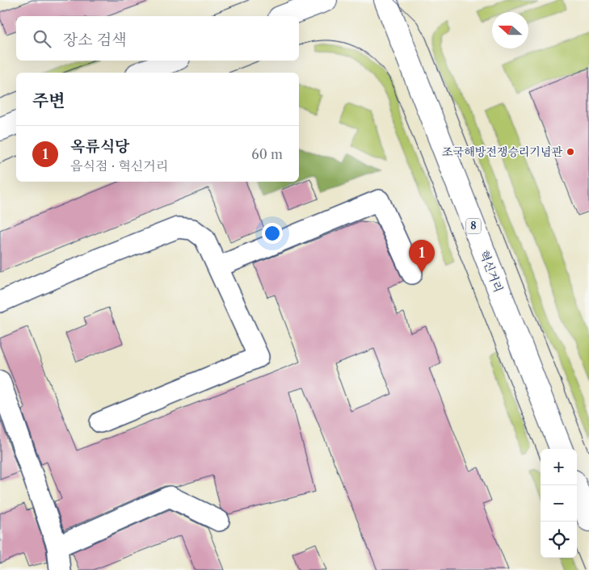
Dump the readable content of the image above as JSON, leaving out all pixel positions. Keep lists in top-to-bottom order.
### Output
{
  "streets": {
    "main road": ["8", "혁신거리"]
  },
  "places": ["조국해방전쟁승리기념관"],
  "north": "left",
  "page": {
    "search": "장소 검색",
    "heading": "주변",
    "list": [
      {
        "mark": "1",
        "name": "옥류식당",
        "note": "음식점 · 혁신거리",
        "value": "60 m"
      }
    ],
    "pins": "1",
    "map_buttons": ["+", "−"]
  }
}
